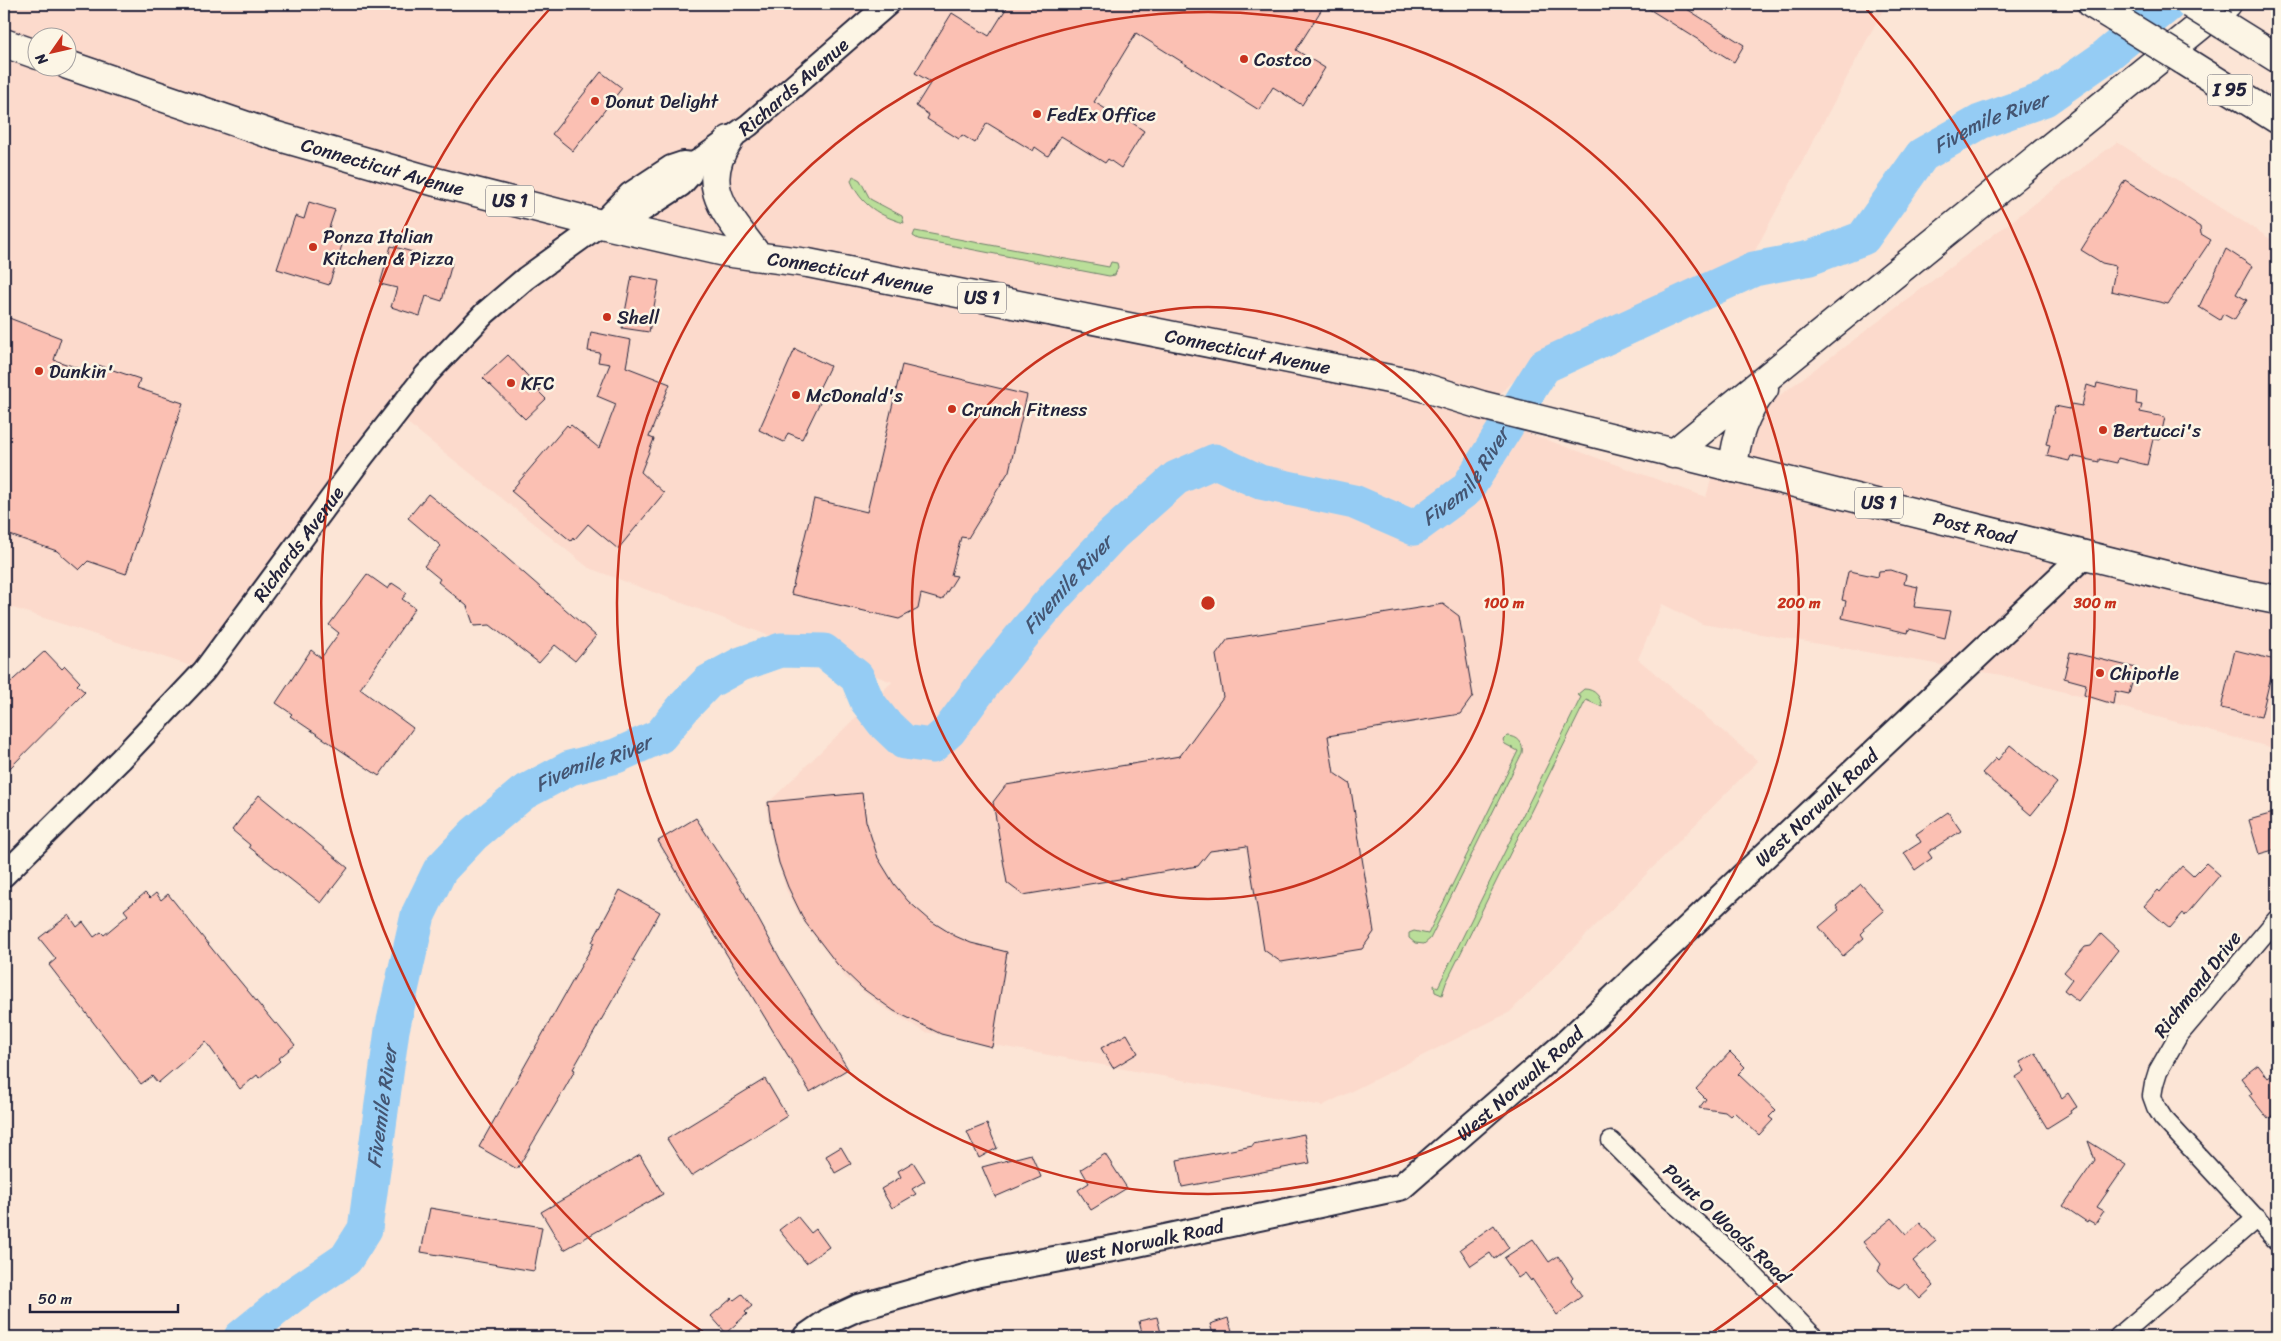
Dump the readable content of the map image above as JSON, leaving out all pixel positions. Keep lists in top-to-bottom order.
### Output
{
  "streets": {
    "main road": [
      "I 95",
      "Connecticut Avenue",
      "US 1",
      "Post Road",
      "West Norwalk Road"
    ],
    "street": ["Richards Avenue", "Richmond Drive", "Point O Woods Road"]
  },
  "crossings": [
    ["Richards Avenue", "Connecticut Avenue"],
    ["Connecticut Avenue", "Post Road"],
    ["Post Road", "West Norwalk Road"]
  ],
  "water": ["Fivemile River"],
  "places": [
    "Costco",
    "Donut Delight",
    "FedEx Office",
    "Ponza Italian Kitchen & Pizza",
    "Shell",
    "Dunkin'",
    "KFC",
    "McDonald's",
    "Crunch Fitness",
    "Bertucci's",
    "Chipotle"
  ],
  "scale_bar": "50 m",
  "north": "bottom left",
  "rings": ["100 m", "200 m", "300 m"]
}
